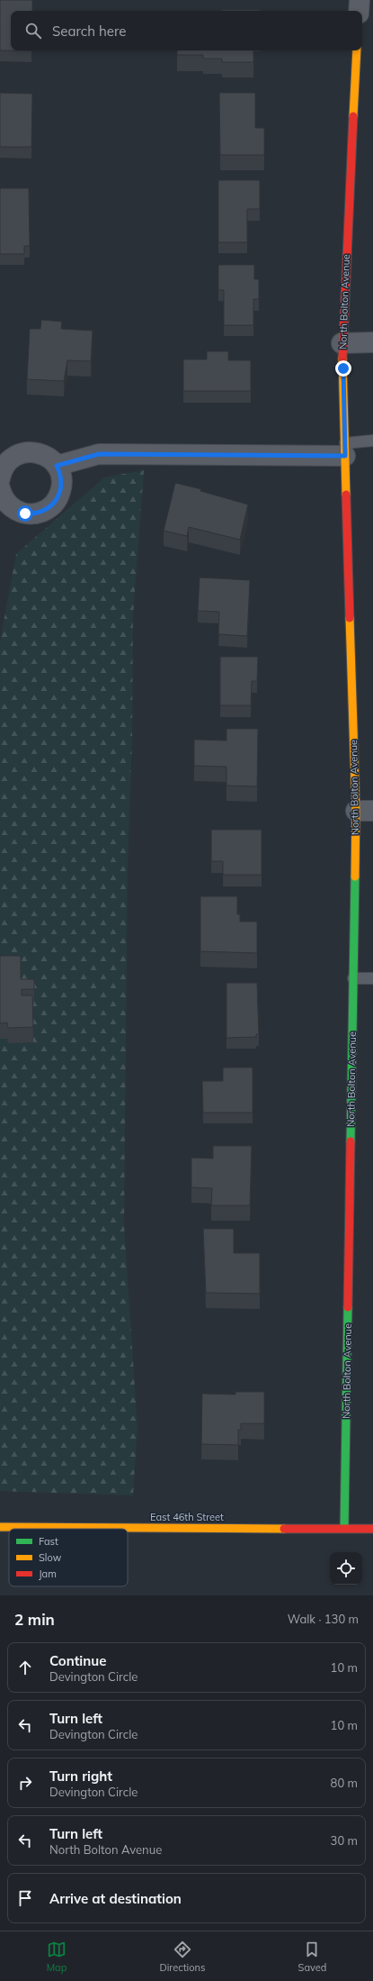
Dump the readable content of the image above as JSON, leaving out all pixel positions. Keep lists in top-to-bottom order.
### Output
{
  "streets": {
    "street": ["North Bolton Avenue", "East 46th Street"]
  },
  "crossings": [
    ["North Bolton Avenue", "East 46th Street"]
  ],
  "legend": ["Fast", "Slow", "Jam"],
  "page": {
    "search": "Search here",
    "heading": ["2 min", "Walk · 130 m"],
    "list": [
      ["Continue", "Devington Circle", "10 m"],
      ["Turn left", "Devington Circle", "10 m"],
      ["Turn right", "Devington Circle", "80 m"],
      ["Turn left", "North Bolton Avenue", "30 m"],
      "Arrive at destination"
    ],
    "nav": ["Map", "Directions", "Saved"]
  }
}
